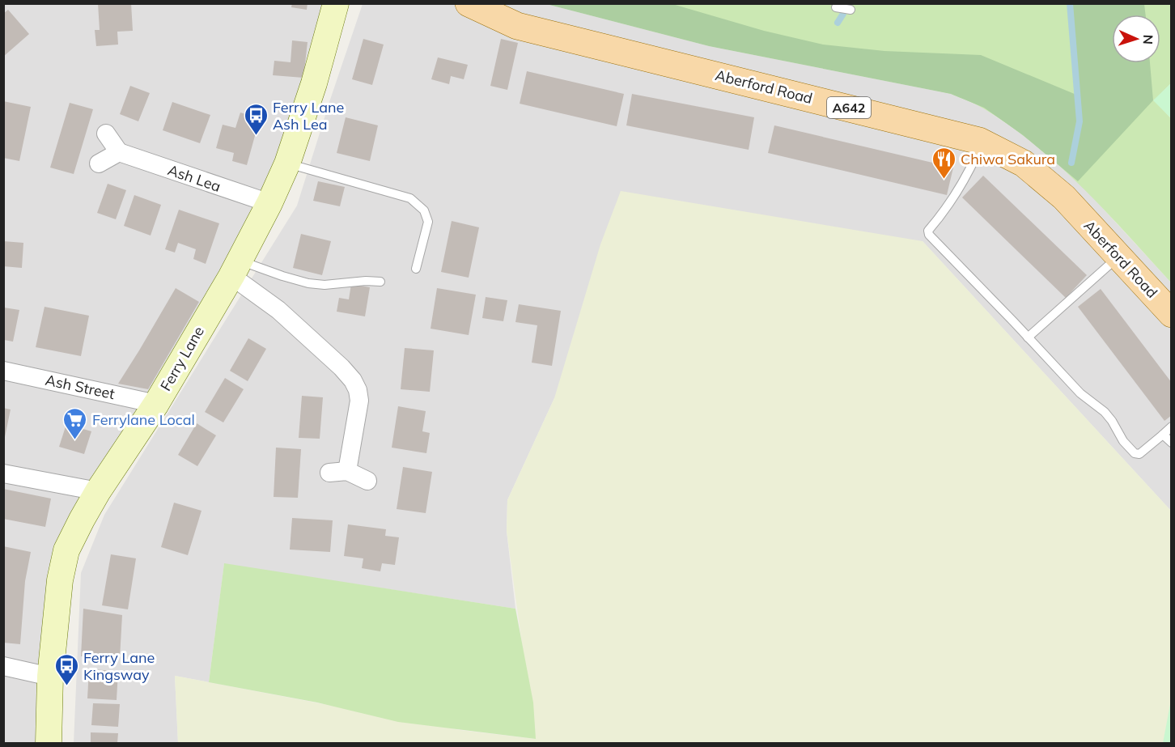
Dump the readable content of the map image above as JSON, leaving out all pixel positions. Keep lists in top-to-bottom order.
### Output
{
  "streets": {
    "main road": ["Aberford Road", "A642"],
    "street": ["Ash Lea", "Ferry Lane", "Ash Street"]
  },
  "crossings": [
    ["Ash Lea", "Ferry Lane"],
    ["Ferry Lane", "Ash Street"]
  ],
  "places": {
    "bus stop": ["Ferry Lane Ash Lea", "Ferry Lane Kingsway"],
    "restaurant": ["Chiwa Sakura"],
    "supermarket": ["Ferrylane Local"]
  },
  "north": "right"
}
